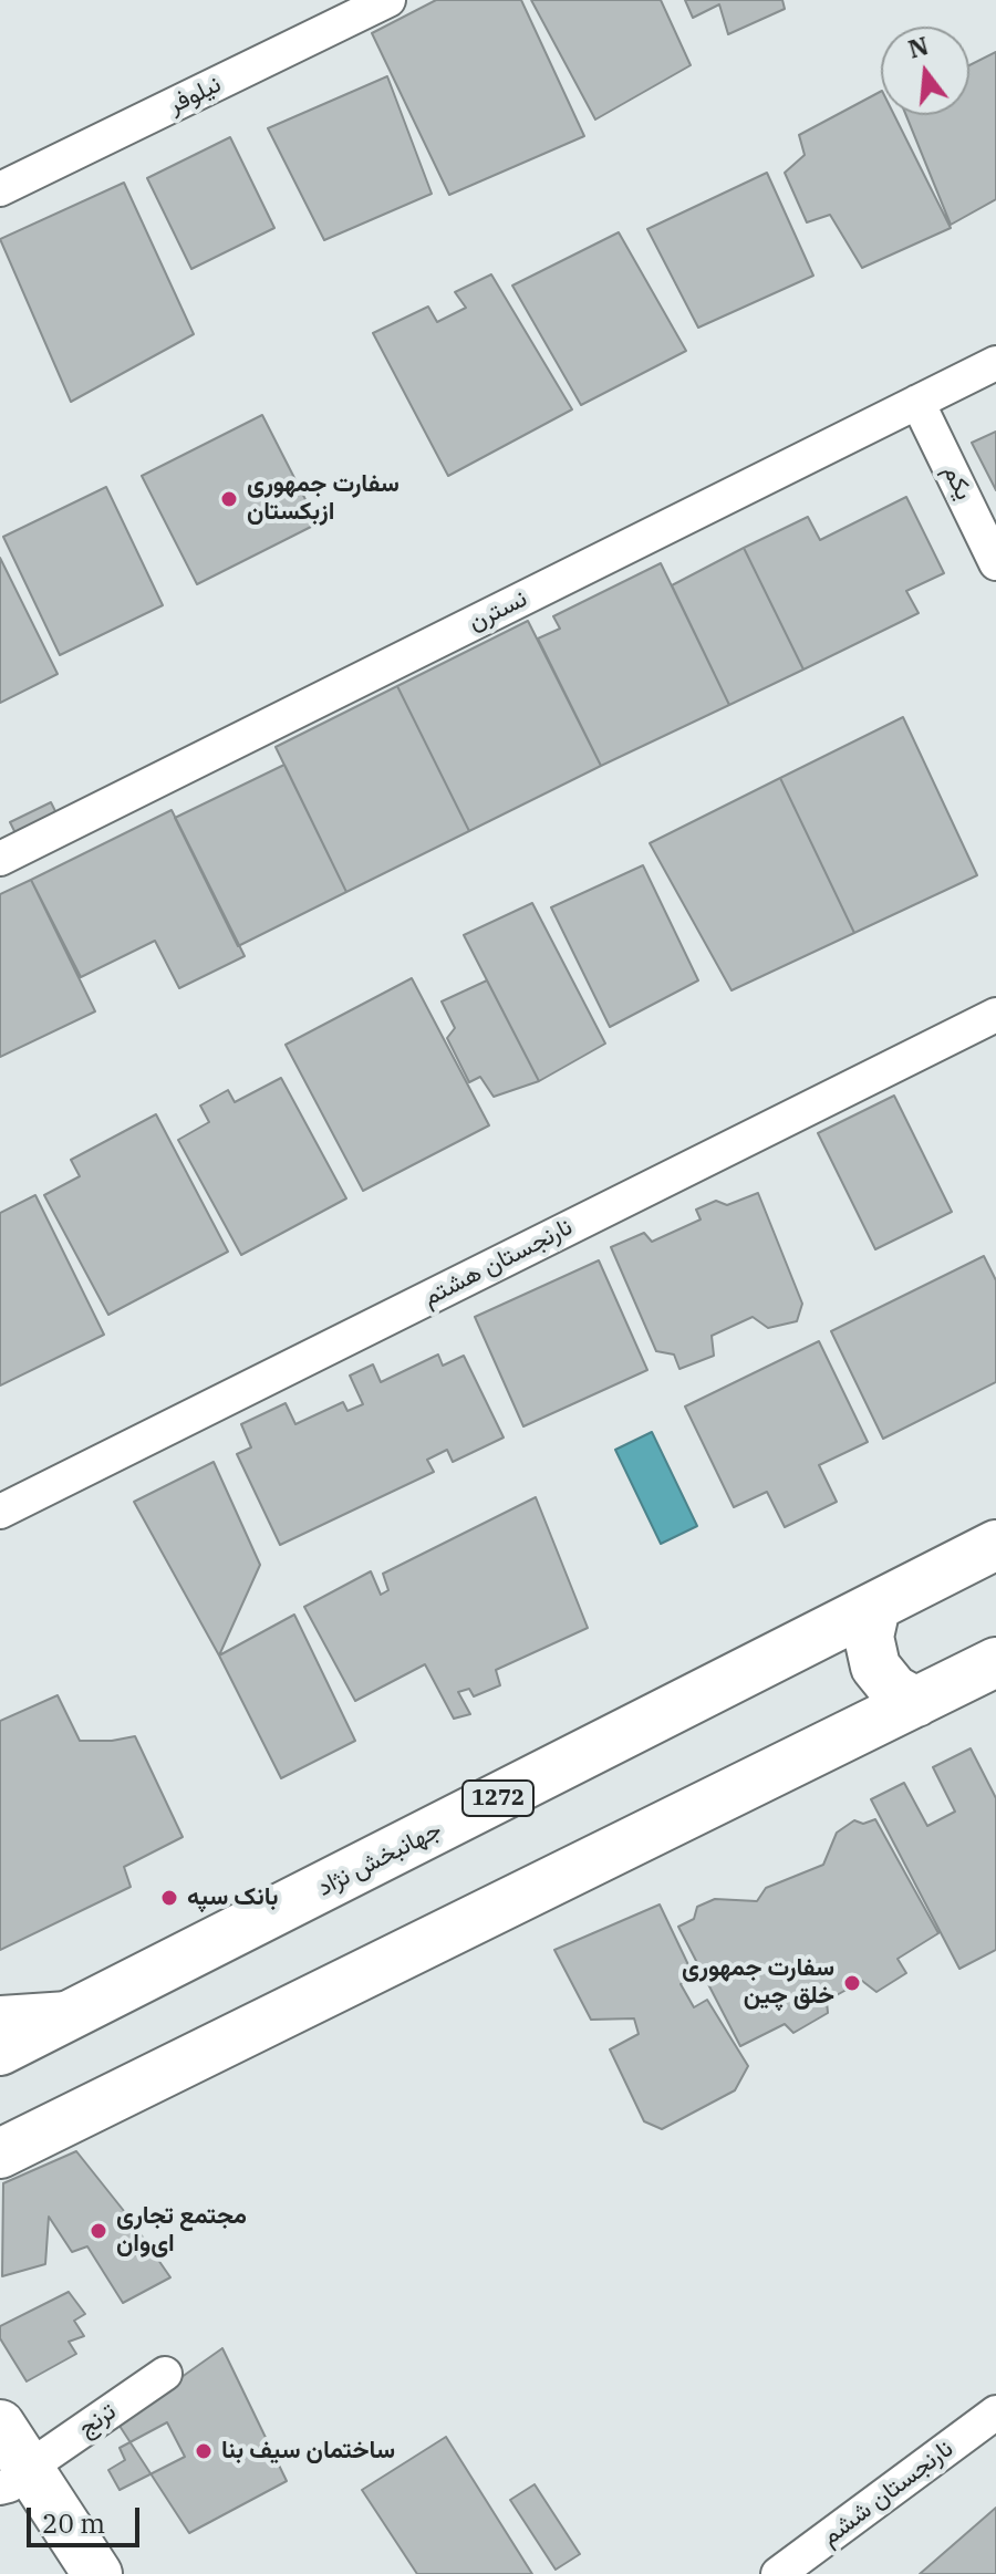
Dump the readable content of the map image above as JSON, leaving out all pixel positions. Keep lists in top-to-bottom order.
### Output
{
  "streets": {
    "main road": ["1272", "جهانبخش نژاد"],
    "street": [
      "نیلوفر",
      "یکم",
      "نسترن",
      "نارنجستان هشتم",
      "ترنج",
      "نارنجستان ششم"
    ]
  },
  "crossings": [
    ["یکم", "نسترن"]
  ],
  "places": [
    "سفارت جمهوری ازبکستان",
    "بانک سپه",
    "سفارت جمهوری خلق چین",
    "مجتمع تجاری ای‌وان",
    "ساختمان سیف بنا"
  ],
  "scale_bar": "20 m",
  "north": "top"
}
